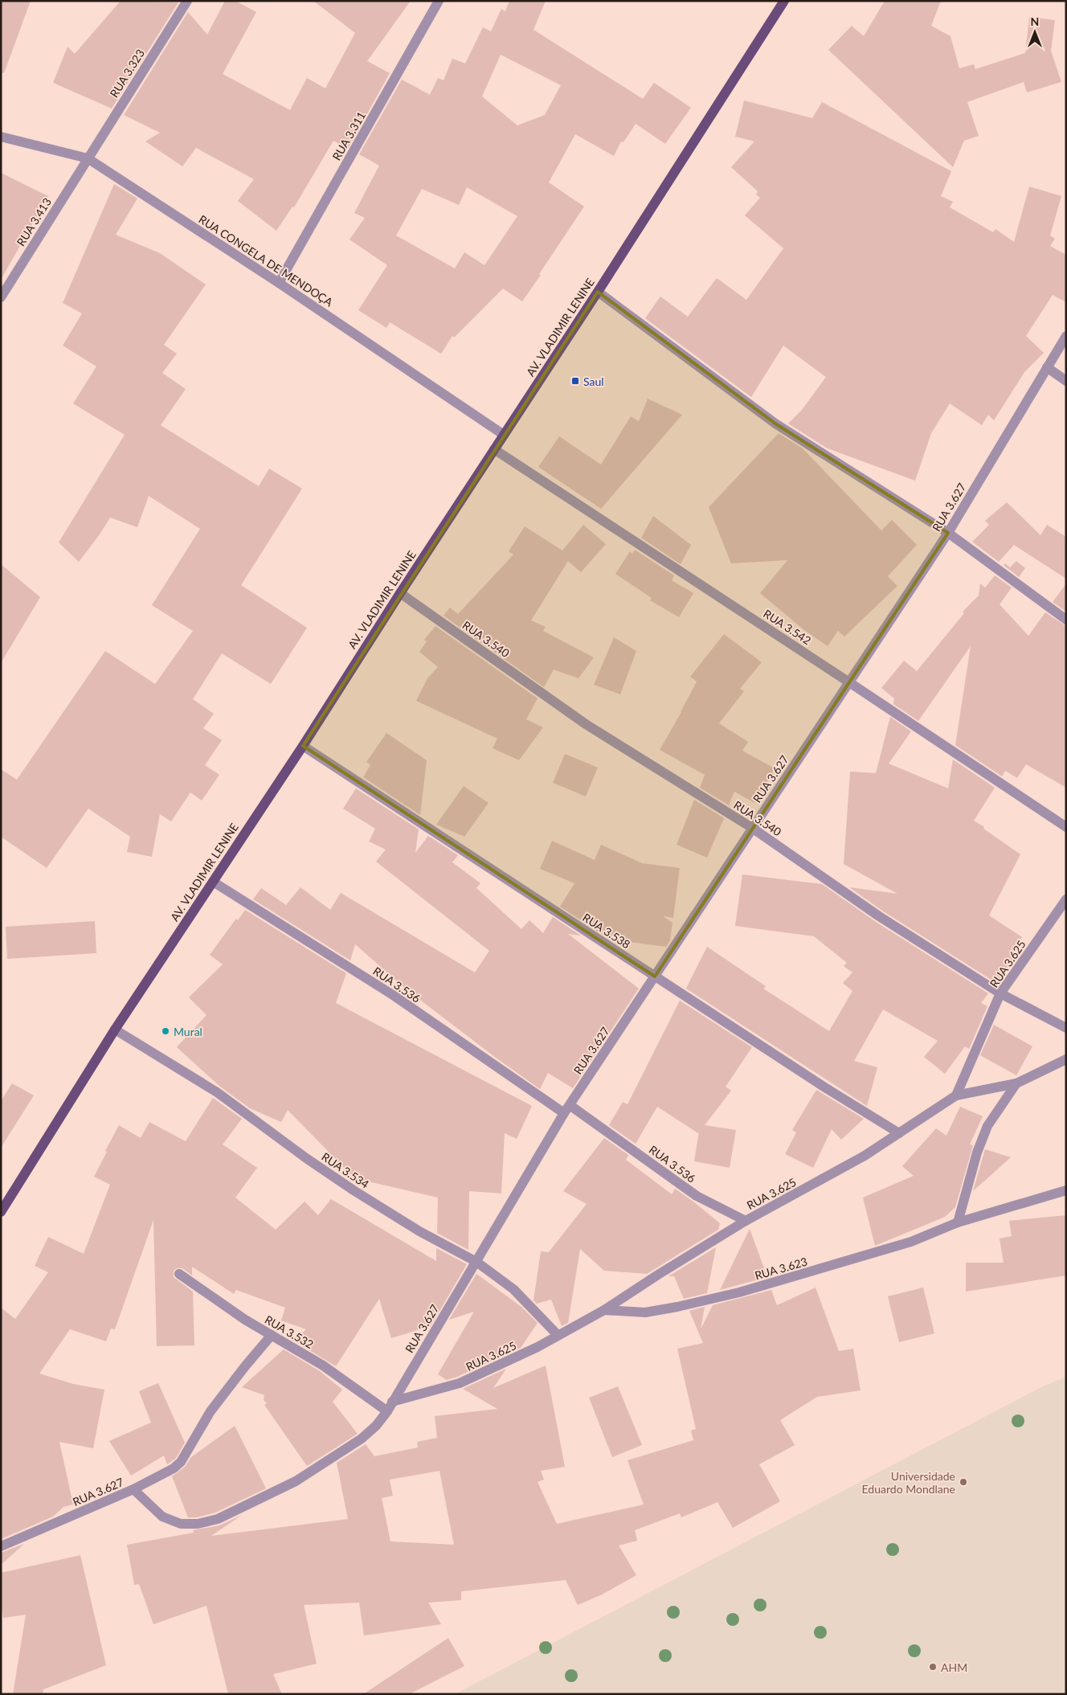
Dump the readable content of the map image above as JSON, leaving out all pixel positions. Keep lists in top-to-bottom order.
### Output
{
  "streets": {
    "main road": ["AV. VLADIMIR LENINE"],
    "street": [
      "RUA 3.323",
      "RUA 3.311",
      "RUA 3.413",
      "RUA CONGELA DE MENDOÇA",
      "RUA 3.627",
      "RUA 3.542",
      "RUA 3.540",
      "RUA 3.538",
      "RUA 3.625",
      "RUA 3.536",
      "RUA 3.534",
      "RUA 3.623",
      "RUA 3.532"
    ]
  },
  "crossings": [
    ["RUA 3.323", "RUA 3.413"],
    ["RUA 3.323", "RUA CONGELA DE MENDOÇA"],
    ["RUA 3.311", "RUA CONGELA DE MENDOÇA"],
    ["RUA 3.413", "RUA CONGELA DE MENDOÇA"],
    ["RUA CONGELA DE MENDOÇA", "AV. VLADIMIR LENINE"],
    ["AV. VLADIMIR LENINE", "RUA 3.542"],
    ["AV. VLADIMIR LENINE", "RUA 3.540"],
    ["AV. VLADIMIR LENINE", "RUA 3.538"],
    ["AV. VLADIMIR LENINE", "RUA 3.536"],
    ["AV. VLADIMIR LENINE", "RUA 3.534"],
    ["RUA 3.627", "RUA 3.542"],
    ["RUA 3.627", "RUA 3.540"],
    ["RUA 3.627", "RUA 3.538"],
    ["RUA 3.627", "RUA 3.625"],
    ["RUA 3.627", "RUA 3.536"],
    ["RUA 3.627", "RUA 3.534"],
    ["RUA 3.627", "RUA 3.532"],
    ["RUA 3.540", "RUA 3.625"],
    ["RUA 3.538", "RUA 3.625"],
    ["RUA 3.625", "RUA 3.536"],
    ["RUA 3.625", "RUA 3.534"],
    ["RUA 3.625", "RUA 3.623"]
  ],
  "places": {
    "transit": ["Saul"],
    "other": ["Mural", "Universidade Eduardo Mondlane", "AHM"]
  },
  "north": "top"
}
